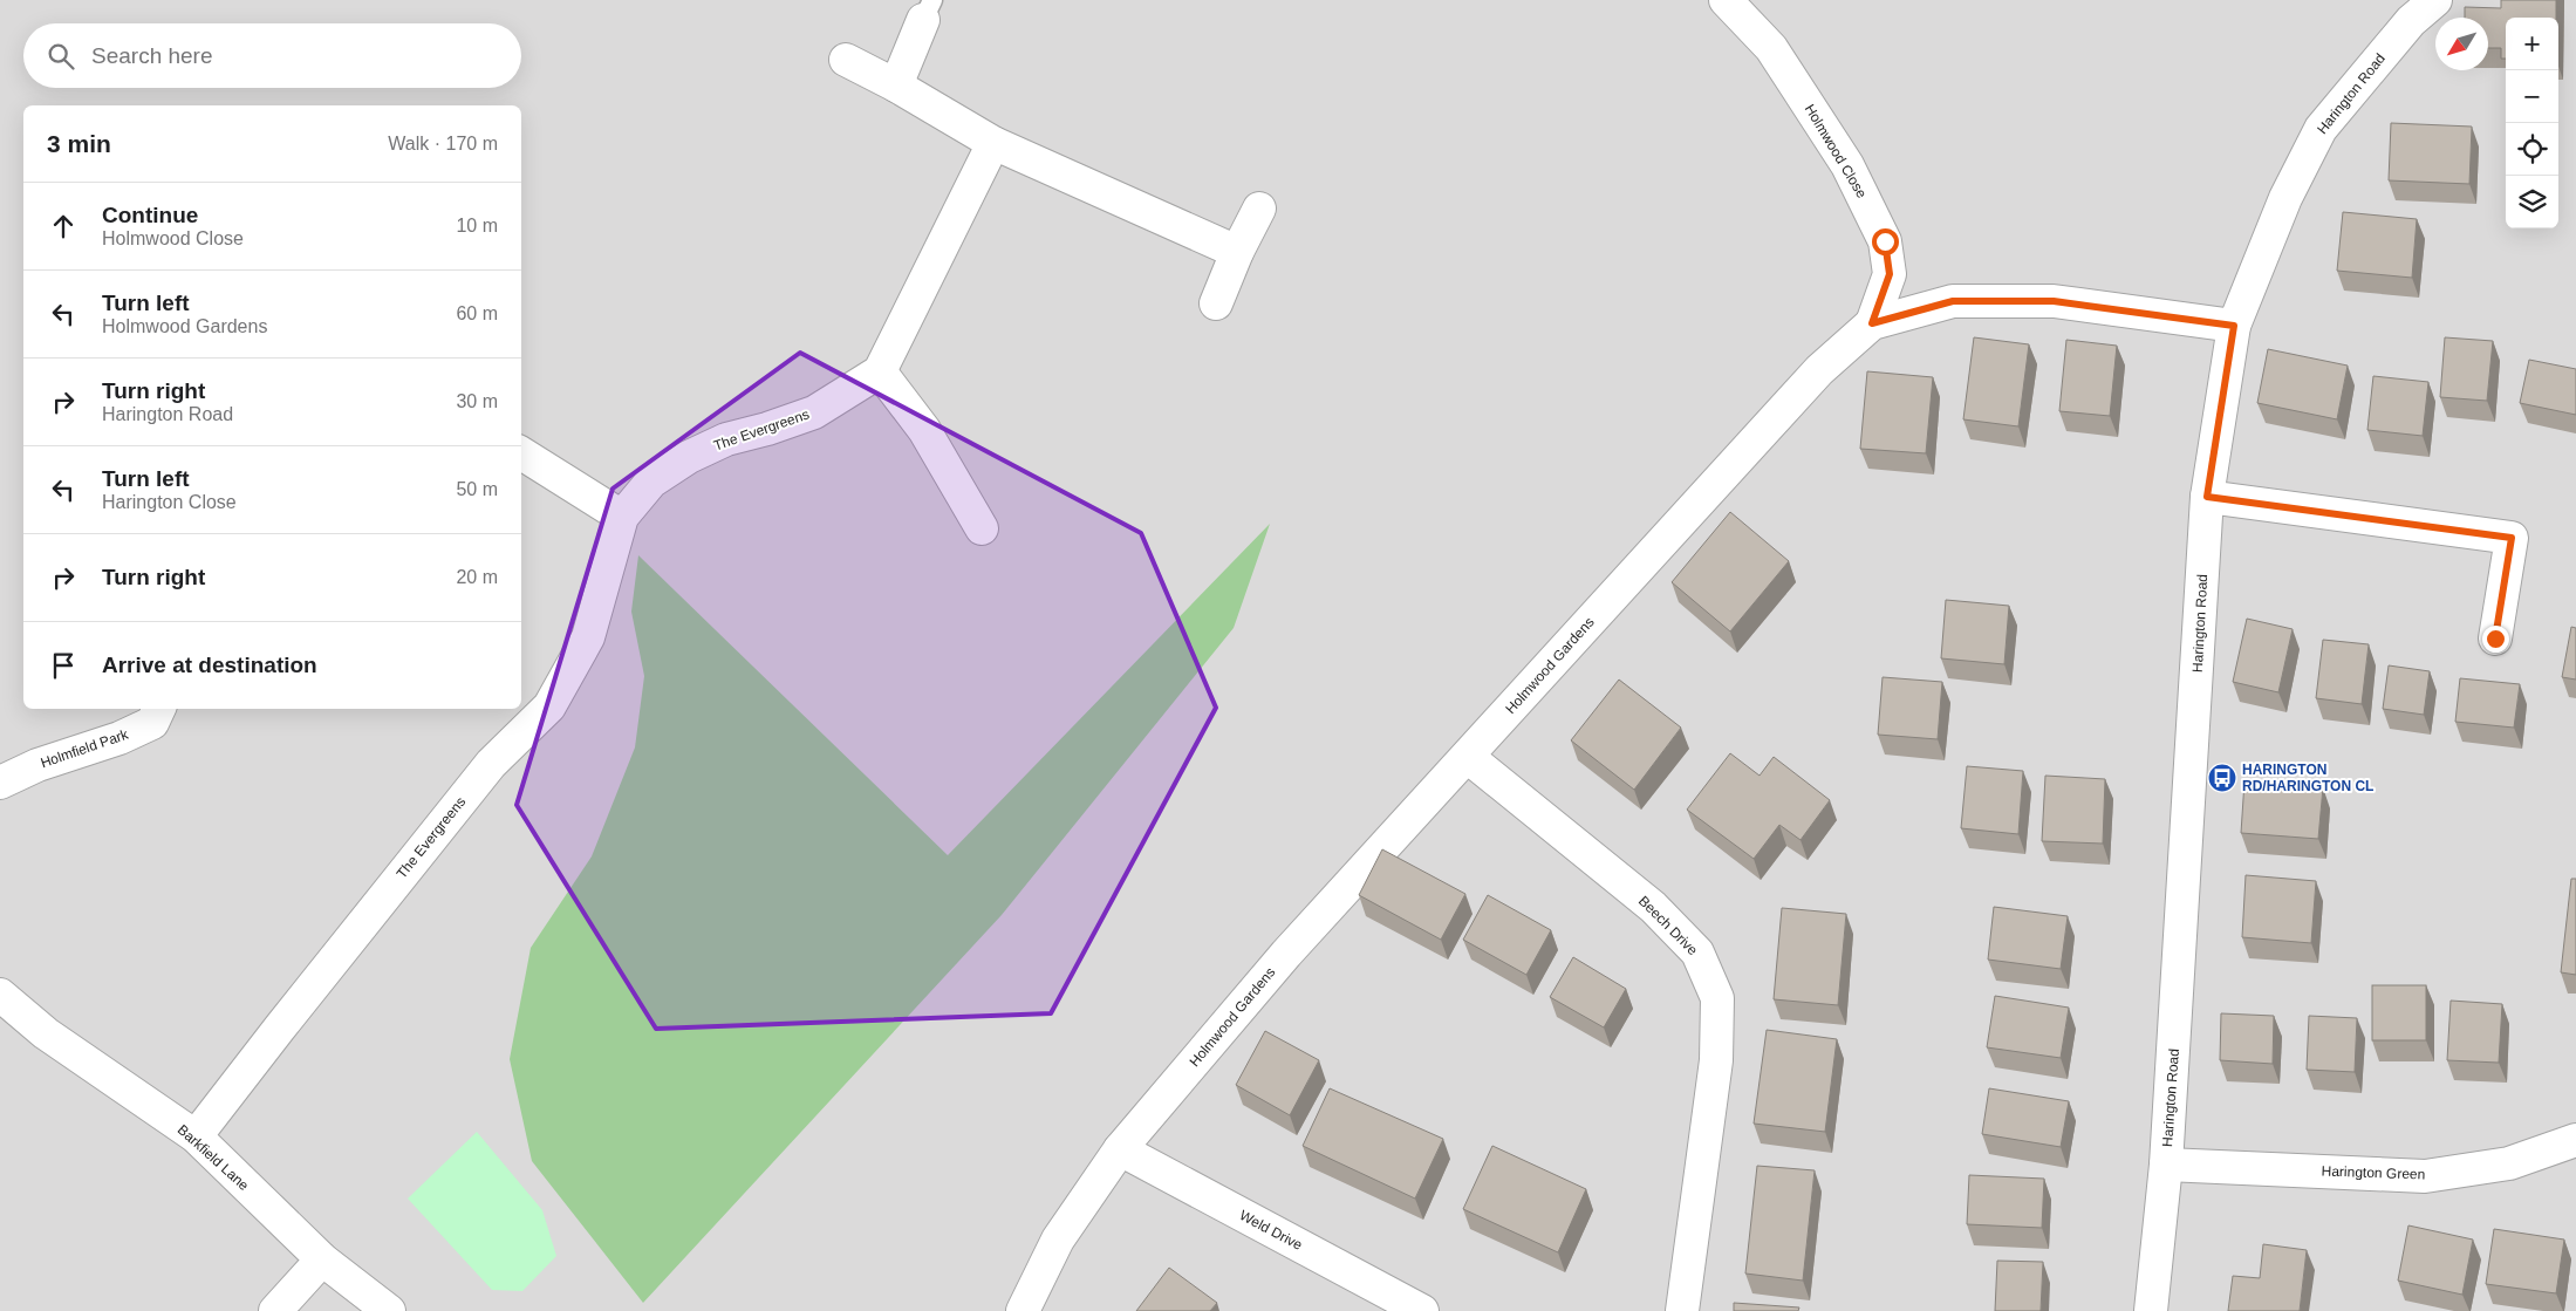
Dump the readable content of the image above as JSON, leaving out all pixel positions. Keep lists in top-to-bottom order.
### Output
{
  "streets": {
    "street": [
      "Harington Road",
      "Holmwood Close",
      "The Evergreens",
      "Holmwood Gardens",
      "Holmfield Park",
      "Beech Drive",
      "Barkfield Lane",
      "Harington Green",
      "Weld Drive"
    ]
  },
  "crossings": [
    ["Harington Road", "Holmwood Gardens"],
    ["Harington Road", "Harington Green"],
    ["Holmwood Close", "Holmwood Gardens"],
    ["The Evergreens", "Barkfield Lane"],
    ["Holmwood Gardens", "Beech Drive"],
    ["Holmwood Gardens", "Weld Drive"]
  ],
  "places": {
    "bus stop": ["HARINGTON RD/HARINGTON CL"]
  },
  "north": "bottom left",
  "page": {
    "map_buttons": ["+", "−"],
    "search": "Search here",
    "heading": ["3 min", "Walk · 170 m"],
    "list": [
      ["Continue", "Holmwood Close", "10 m"],
      ["Turn left", "Holmwood Gardens", "60 m"],
      ["Turn right", "Harington Road", "30 m"],
      ["Turn left", "Harington Close", "50 m"],
      ["Turn right", "20 m"],
      "Arrive at destination"
    ]
  }
}
